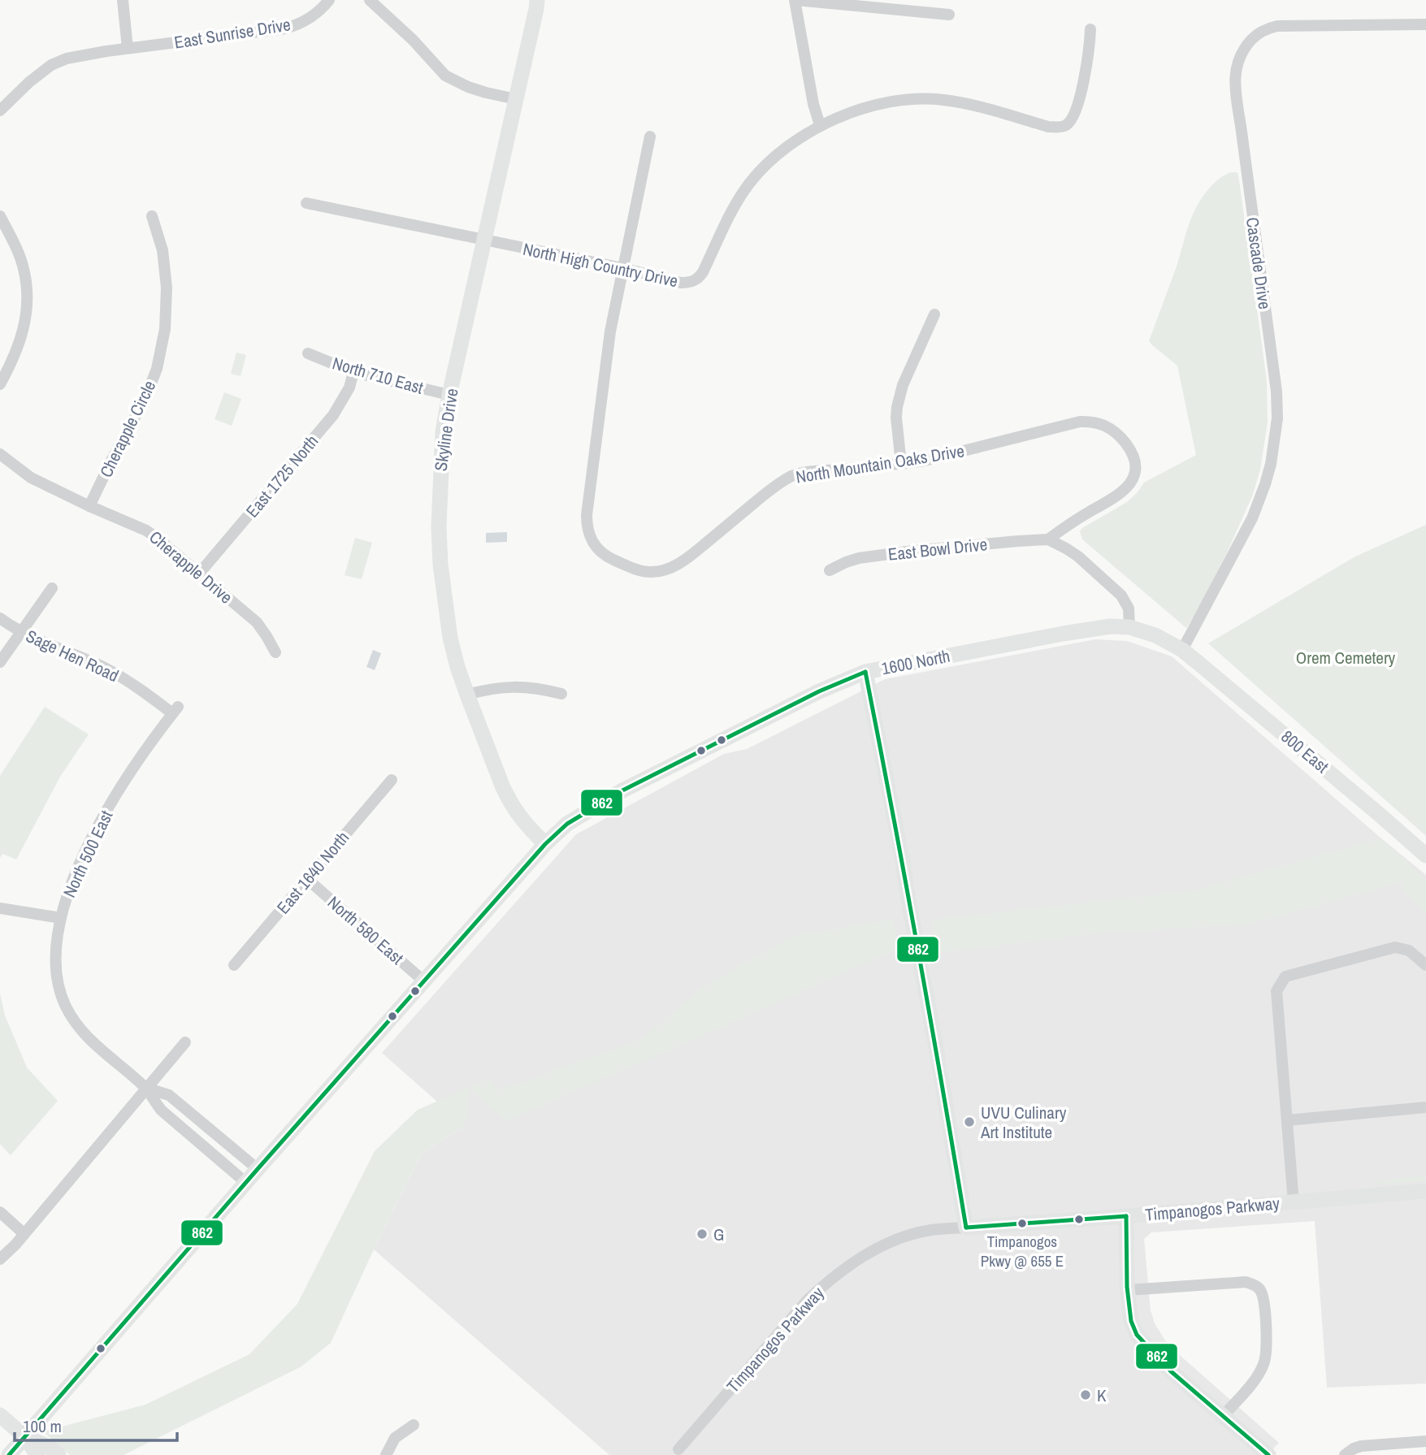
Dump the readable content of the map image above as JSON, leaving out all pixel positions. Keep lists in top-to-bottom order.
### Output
{
  "streets": {
    "street": [
      "East Sunrise Drive",
      "Cascade Drive",
      "North High Country Drive",
      "North 710 East",
      "Cherapple Circle",
      "Skyline Drive",
      "North Mountain Oaks Drive",
      "East 1725 North",
      "East Bowl Drive",
      "Cherapple Drive",
      "Sage Hen Road",
      "1600 North",
      "800 East",
      "North 500 East",
      "East 1640 North",
      "North 580 East",
      "Timpanogos Parkway"
    ]
  },
  "crossings": [
    ["Cascade Drive", "1600 North"],
    ["Cascade Drive", "800 East"],
    ["North High Country Drive", "Skyline Drive"],
    ["North High Country Drive", "North Mountain Oaks Drive"],
    ["North 710 East", "Skyline Drive"],
    ["North 710 East", "East 1725 North"],
    ["Cherapple Circle", "Cherapple Drive"],
    ["Skyline Drive", "1600 North"],
    ["North Mountain Oaks Drive", "East Bowl Drive"],
    ["East 1725 North", "Cherapple Drive"],
    ["Sage Hen Road", "North 500 East"],
    ["1600 North", "800 East"],
    ["1600 North", "North 500 East"],
    ["1600 North", "North 580 East"],
    ["East 1640 North", "North 580 East"]
  ],
  "parks": ["Orem Cemetery"],
  "places": [
    "UVU Culinary Art Institute",
    "Timpanogos Pkwy @ 655 E",
    "G",
    "K"
  ],
  "lines": ["transit line 862"],
  "scale_bar": "100 m"
}
